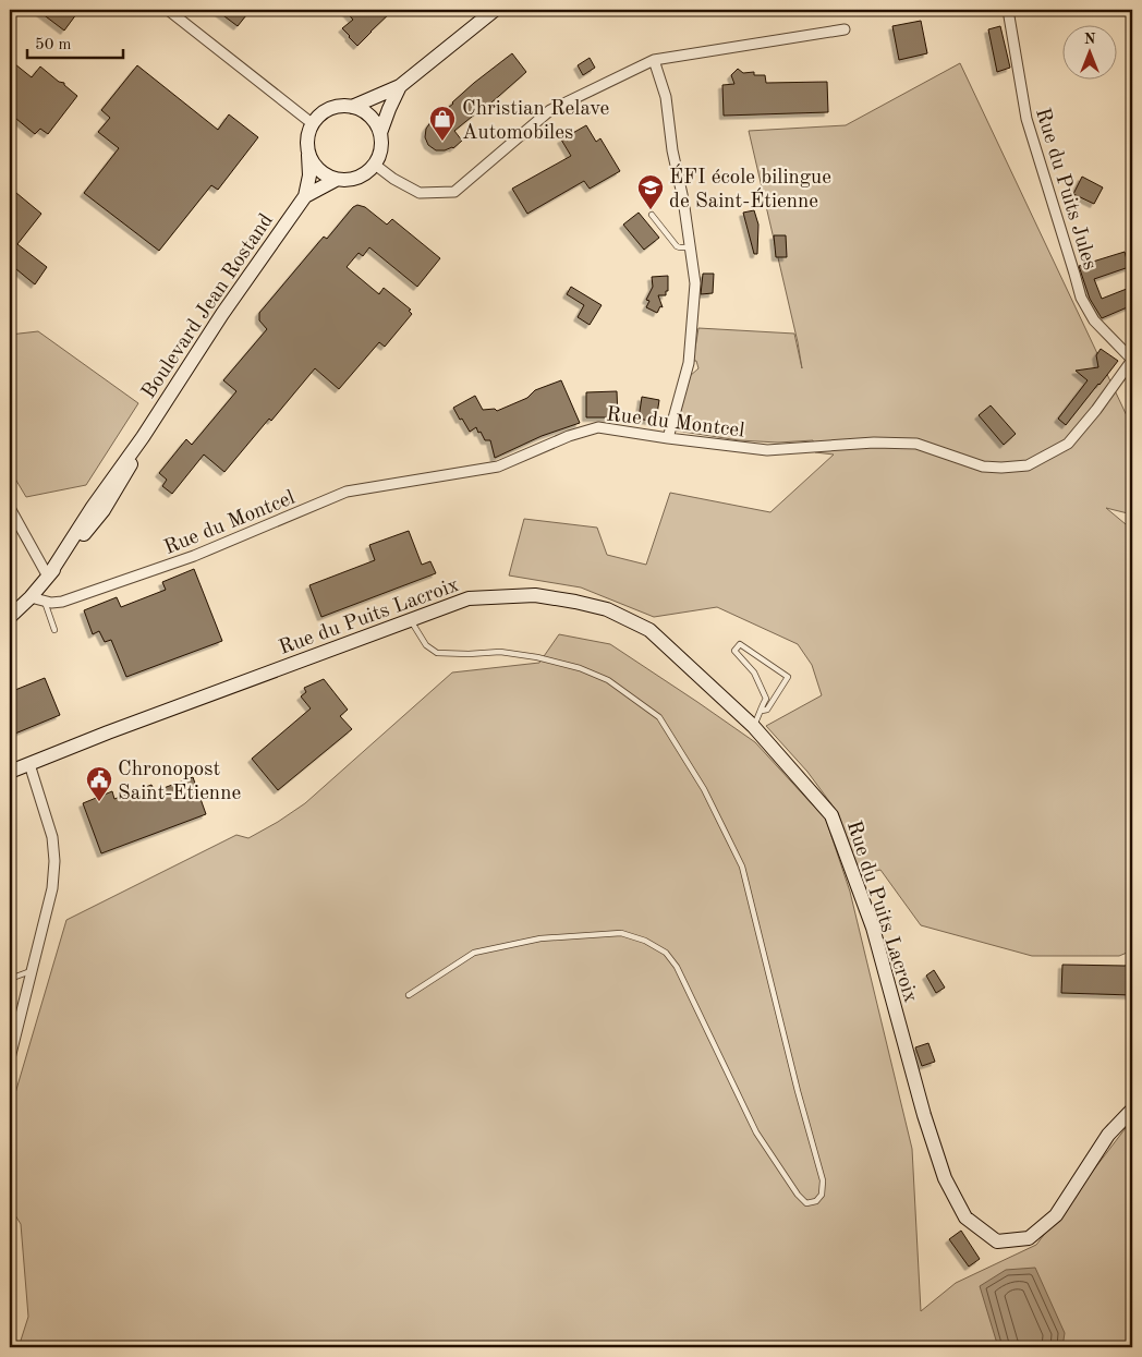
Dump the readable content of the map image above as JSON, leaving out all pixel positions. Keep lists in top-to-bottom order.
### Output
{
  "streets": {
    "street": [
      "Rue du Puits Jules",
      "Boulevard Jean Rostand",
      "Rue du Montcel",
      "Rue du Puits Lacroix"
    ]
  },
  "crossings": [
    ["Rue du Puits Jules", "Rue du Montcel"],
    ["Boulevard Jean Rostand", "Rue du Montcel"]
  ],
  "places": {
    "shop": ["Christian Relave Automobiles"],
    "school or university": ["ÉFI école bilingue de Saint-Étienne"],
    "public building": ["Chronopost Saint-Etienne"]
  },
  "scale_bar": "50 m",
  "north": "top"
}
